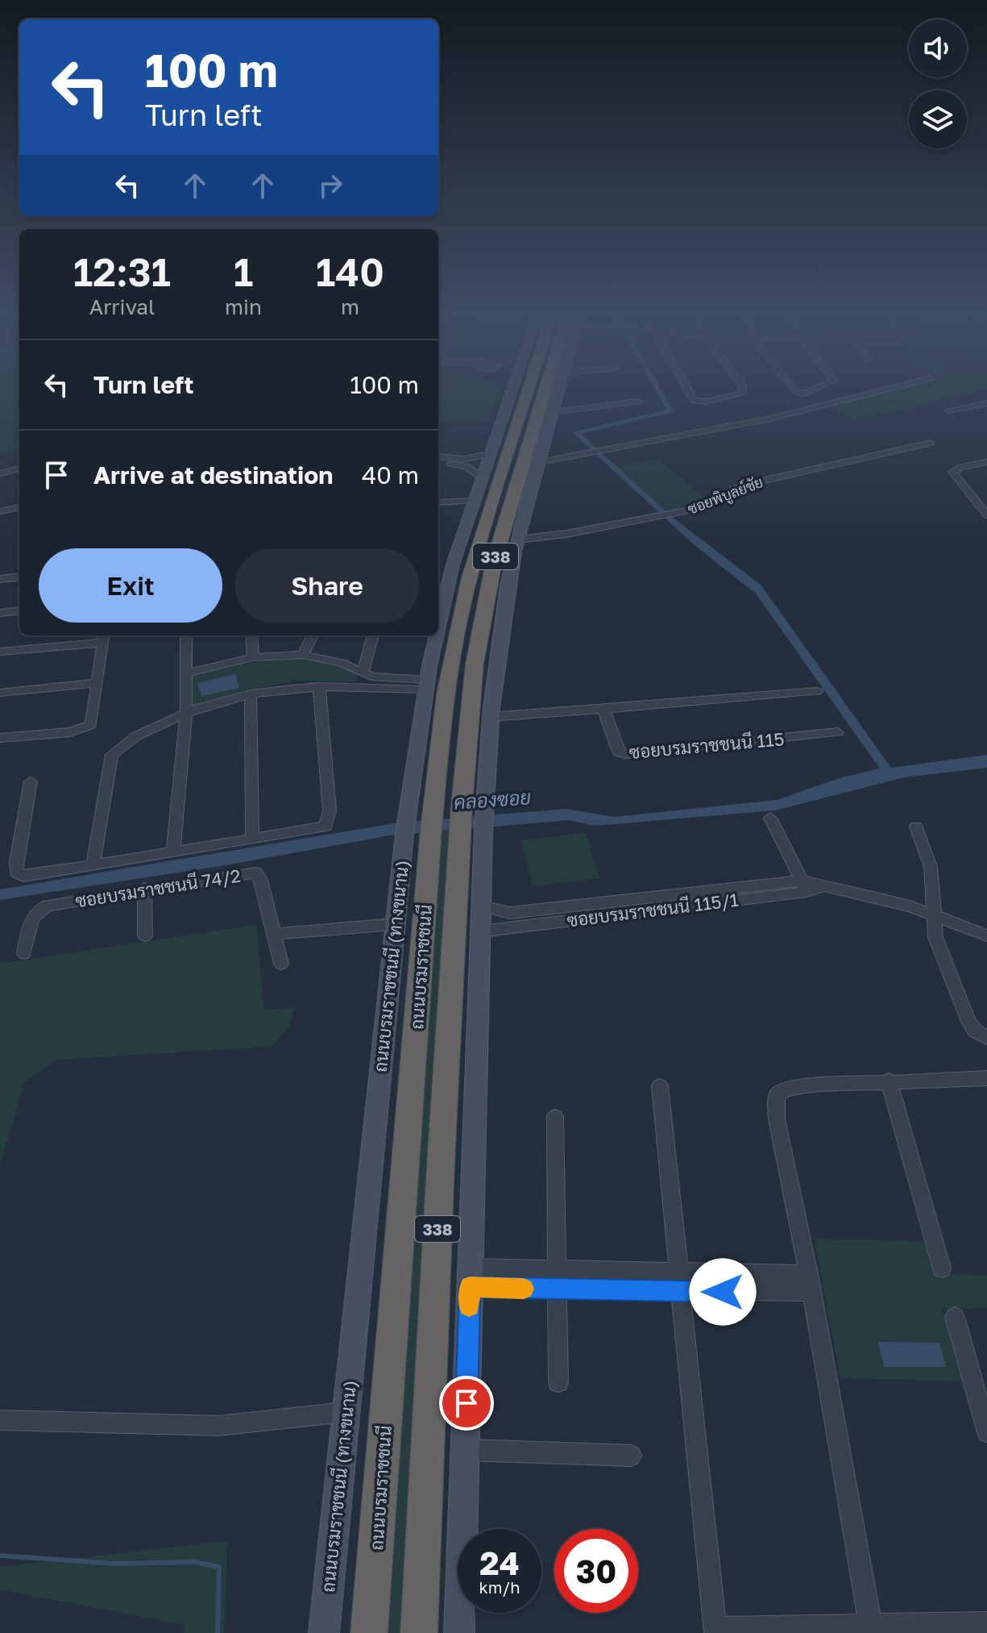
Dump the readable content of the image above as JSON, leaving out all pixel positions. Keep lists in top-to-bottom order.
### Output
{
  "streets": {
    "highway": ["338", "ถนนบรมราชชนนี"],
    "main road": ["ถนนบรมราชชนนี (ทางขนาน)"],
    "street": [
      "ซอยพิบูลย์ชัย",
      "ซอยบรมราชชนนี 115",
      "ซอยบรมราชชนนี 74/2",
      "ซอยบรมราชชนนี 115/1"
    ]
  },
  "crossings": [
    ["ซอยพิบูลย์ชัย", "338"],
    ["338", "ซอยบรมราชชนนี 115/1"],
    ["338", "ถนนบรมราชชนนี"],
    ["ถนนบรมราชชนนี (ทางขนาน)", "ถนนบรมราชชนนี"]
  ],
  "water": ["คลองซอย"],
  "page": {
    "turn": ["100 m", "Turn left"],
    "eta": [
      "12:31",
      "Arrival",
      "1",
      "min",
      "140",
      "m"
    ],
    "list": [
      {
        "name": "Turn left",
        "value": "100 m"
      },
      {
        "name": "Arrive at destination",
        "value": "40 m"
      }
    ],
    "buttons": ["Exit", "Share"],
    "speed": "24 km/h",
    "limit": "30"
  }
}
